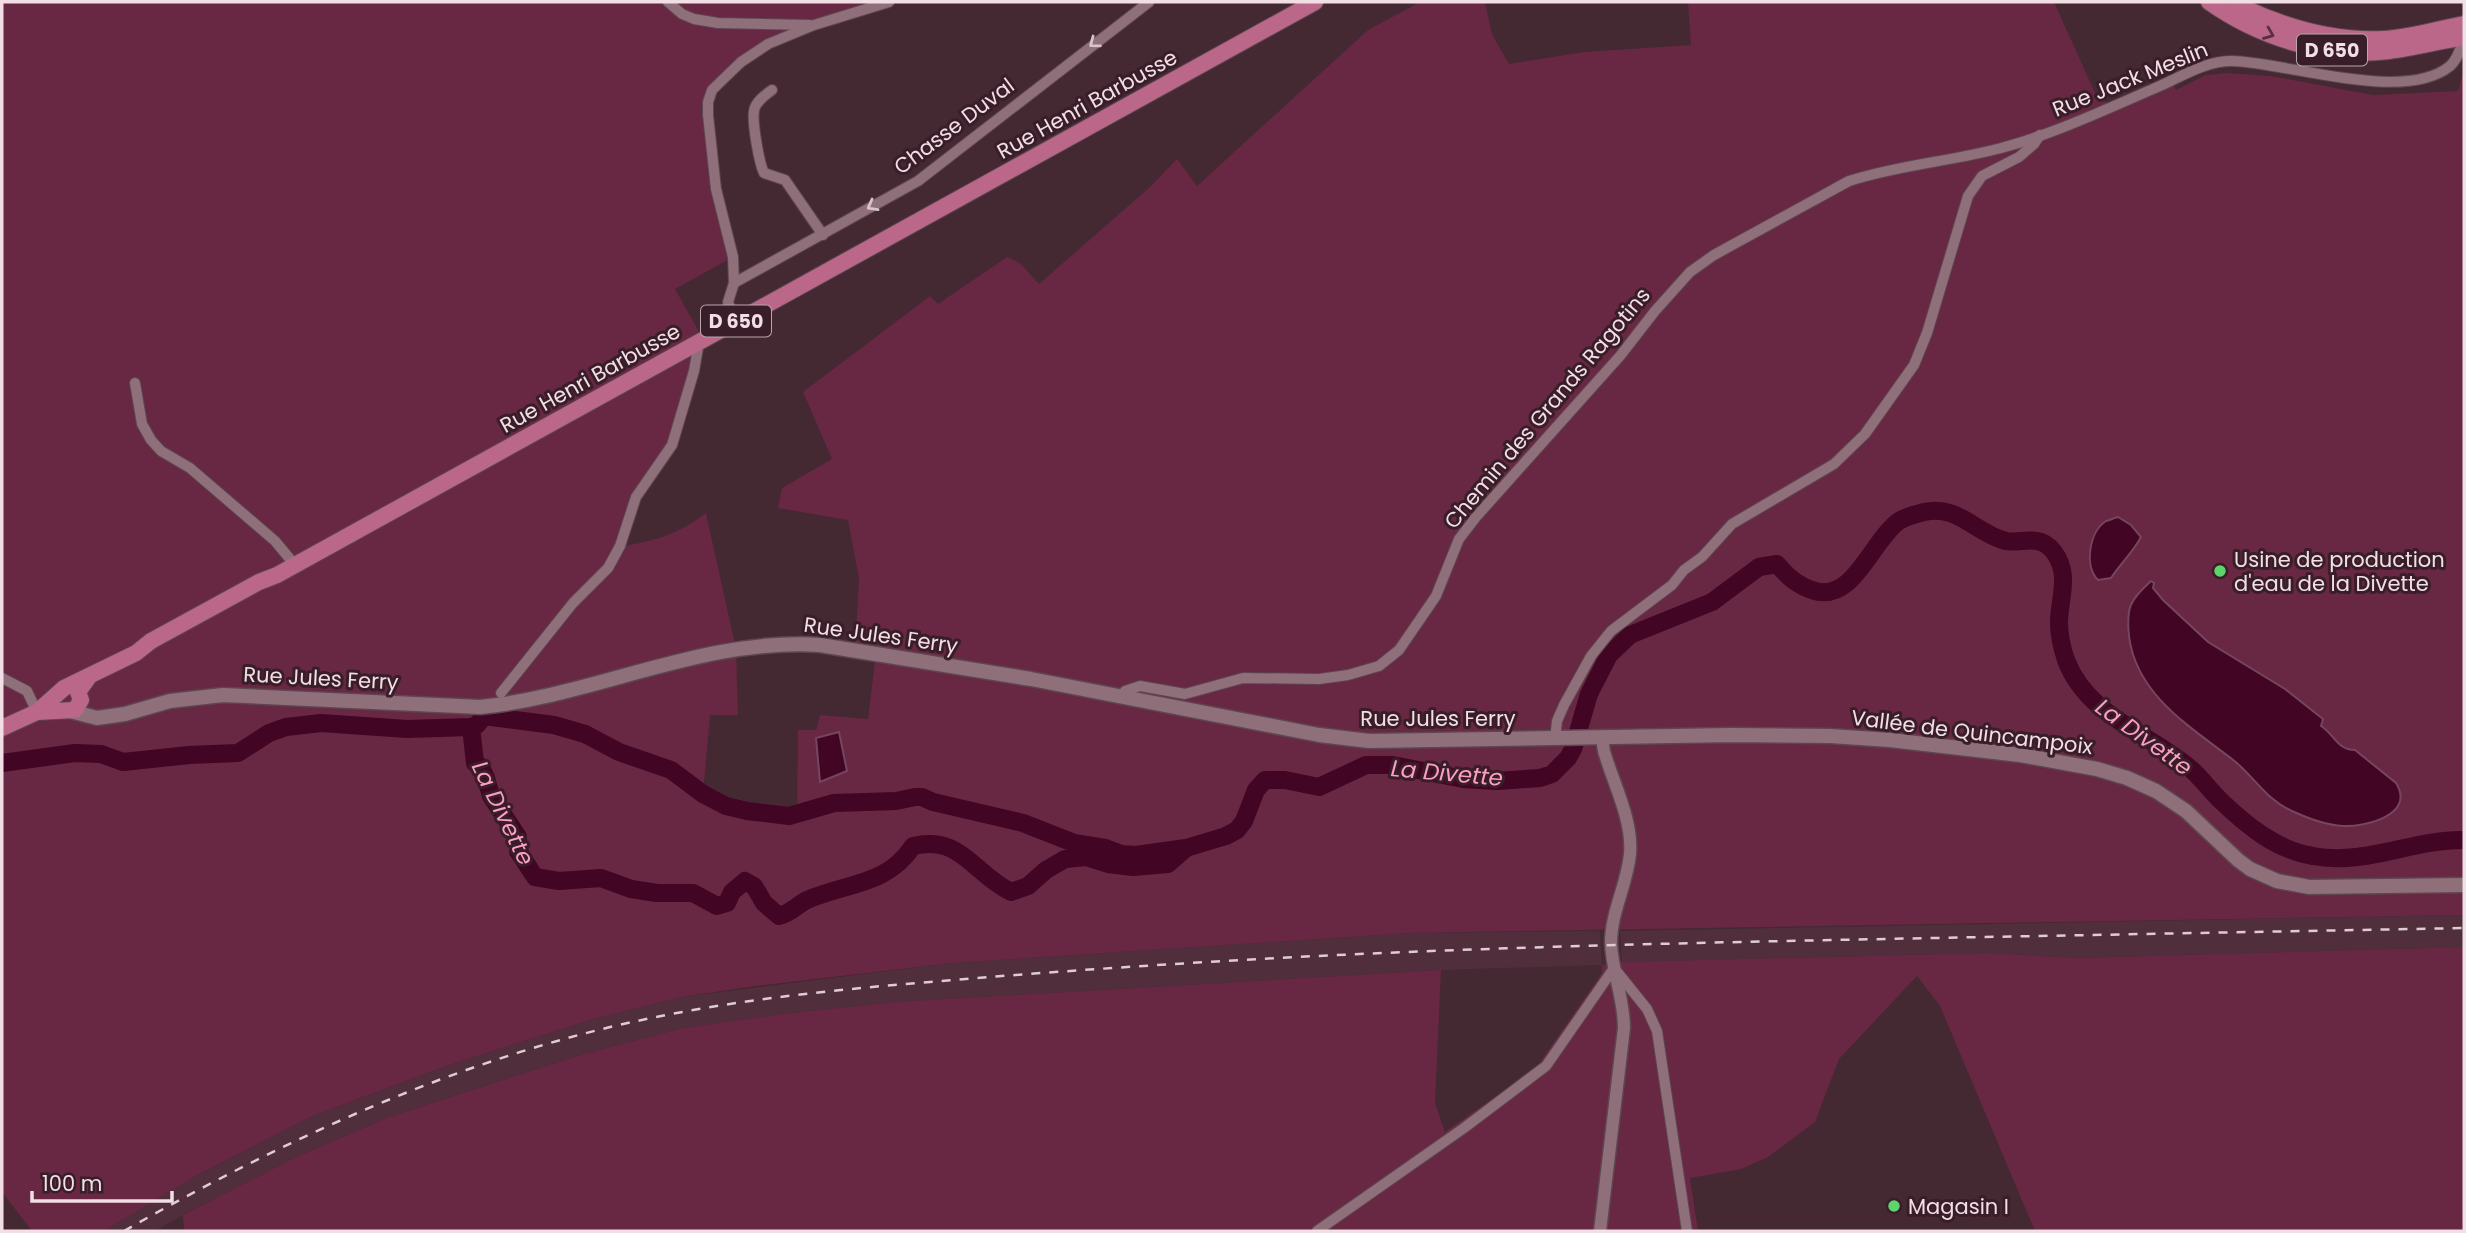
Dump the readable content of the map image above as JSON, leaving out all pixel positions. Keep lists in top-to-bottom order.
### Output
{
  "streets": {
    "main road": [
      "D 650",
      "Rue Henri Barbusse",
      "Rue Jules Ferry",
      "Vallée de Quincampoix"
    ],
    "street": ["Rue Jack Meslin", "Chasse Duval", "Chemin des Grands Ragotins"]
  },
  "crossings": [
    ["D 650", "Rue Jack Meslin"],
    ["Rue Jack Meslin", "Chemin des Grands Ragotins"],
    ["Rue Henri Barbusse", "Rue Jules Ferry"],
    ["Chemin des Grands Ragotins", "Rue Jules Ferry"],
    ["Rue Jules Ferry", "Vallée de Quincampoix"]
  ],
  "one_way": ["Chasse Duval"],
  "water": ["La Divette"],
  "places": ["Usine de production d'eau de la Divette", "Magasin I"],
  "scale_bar": "100 m"
}
